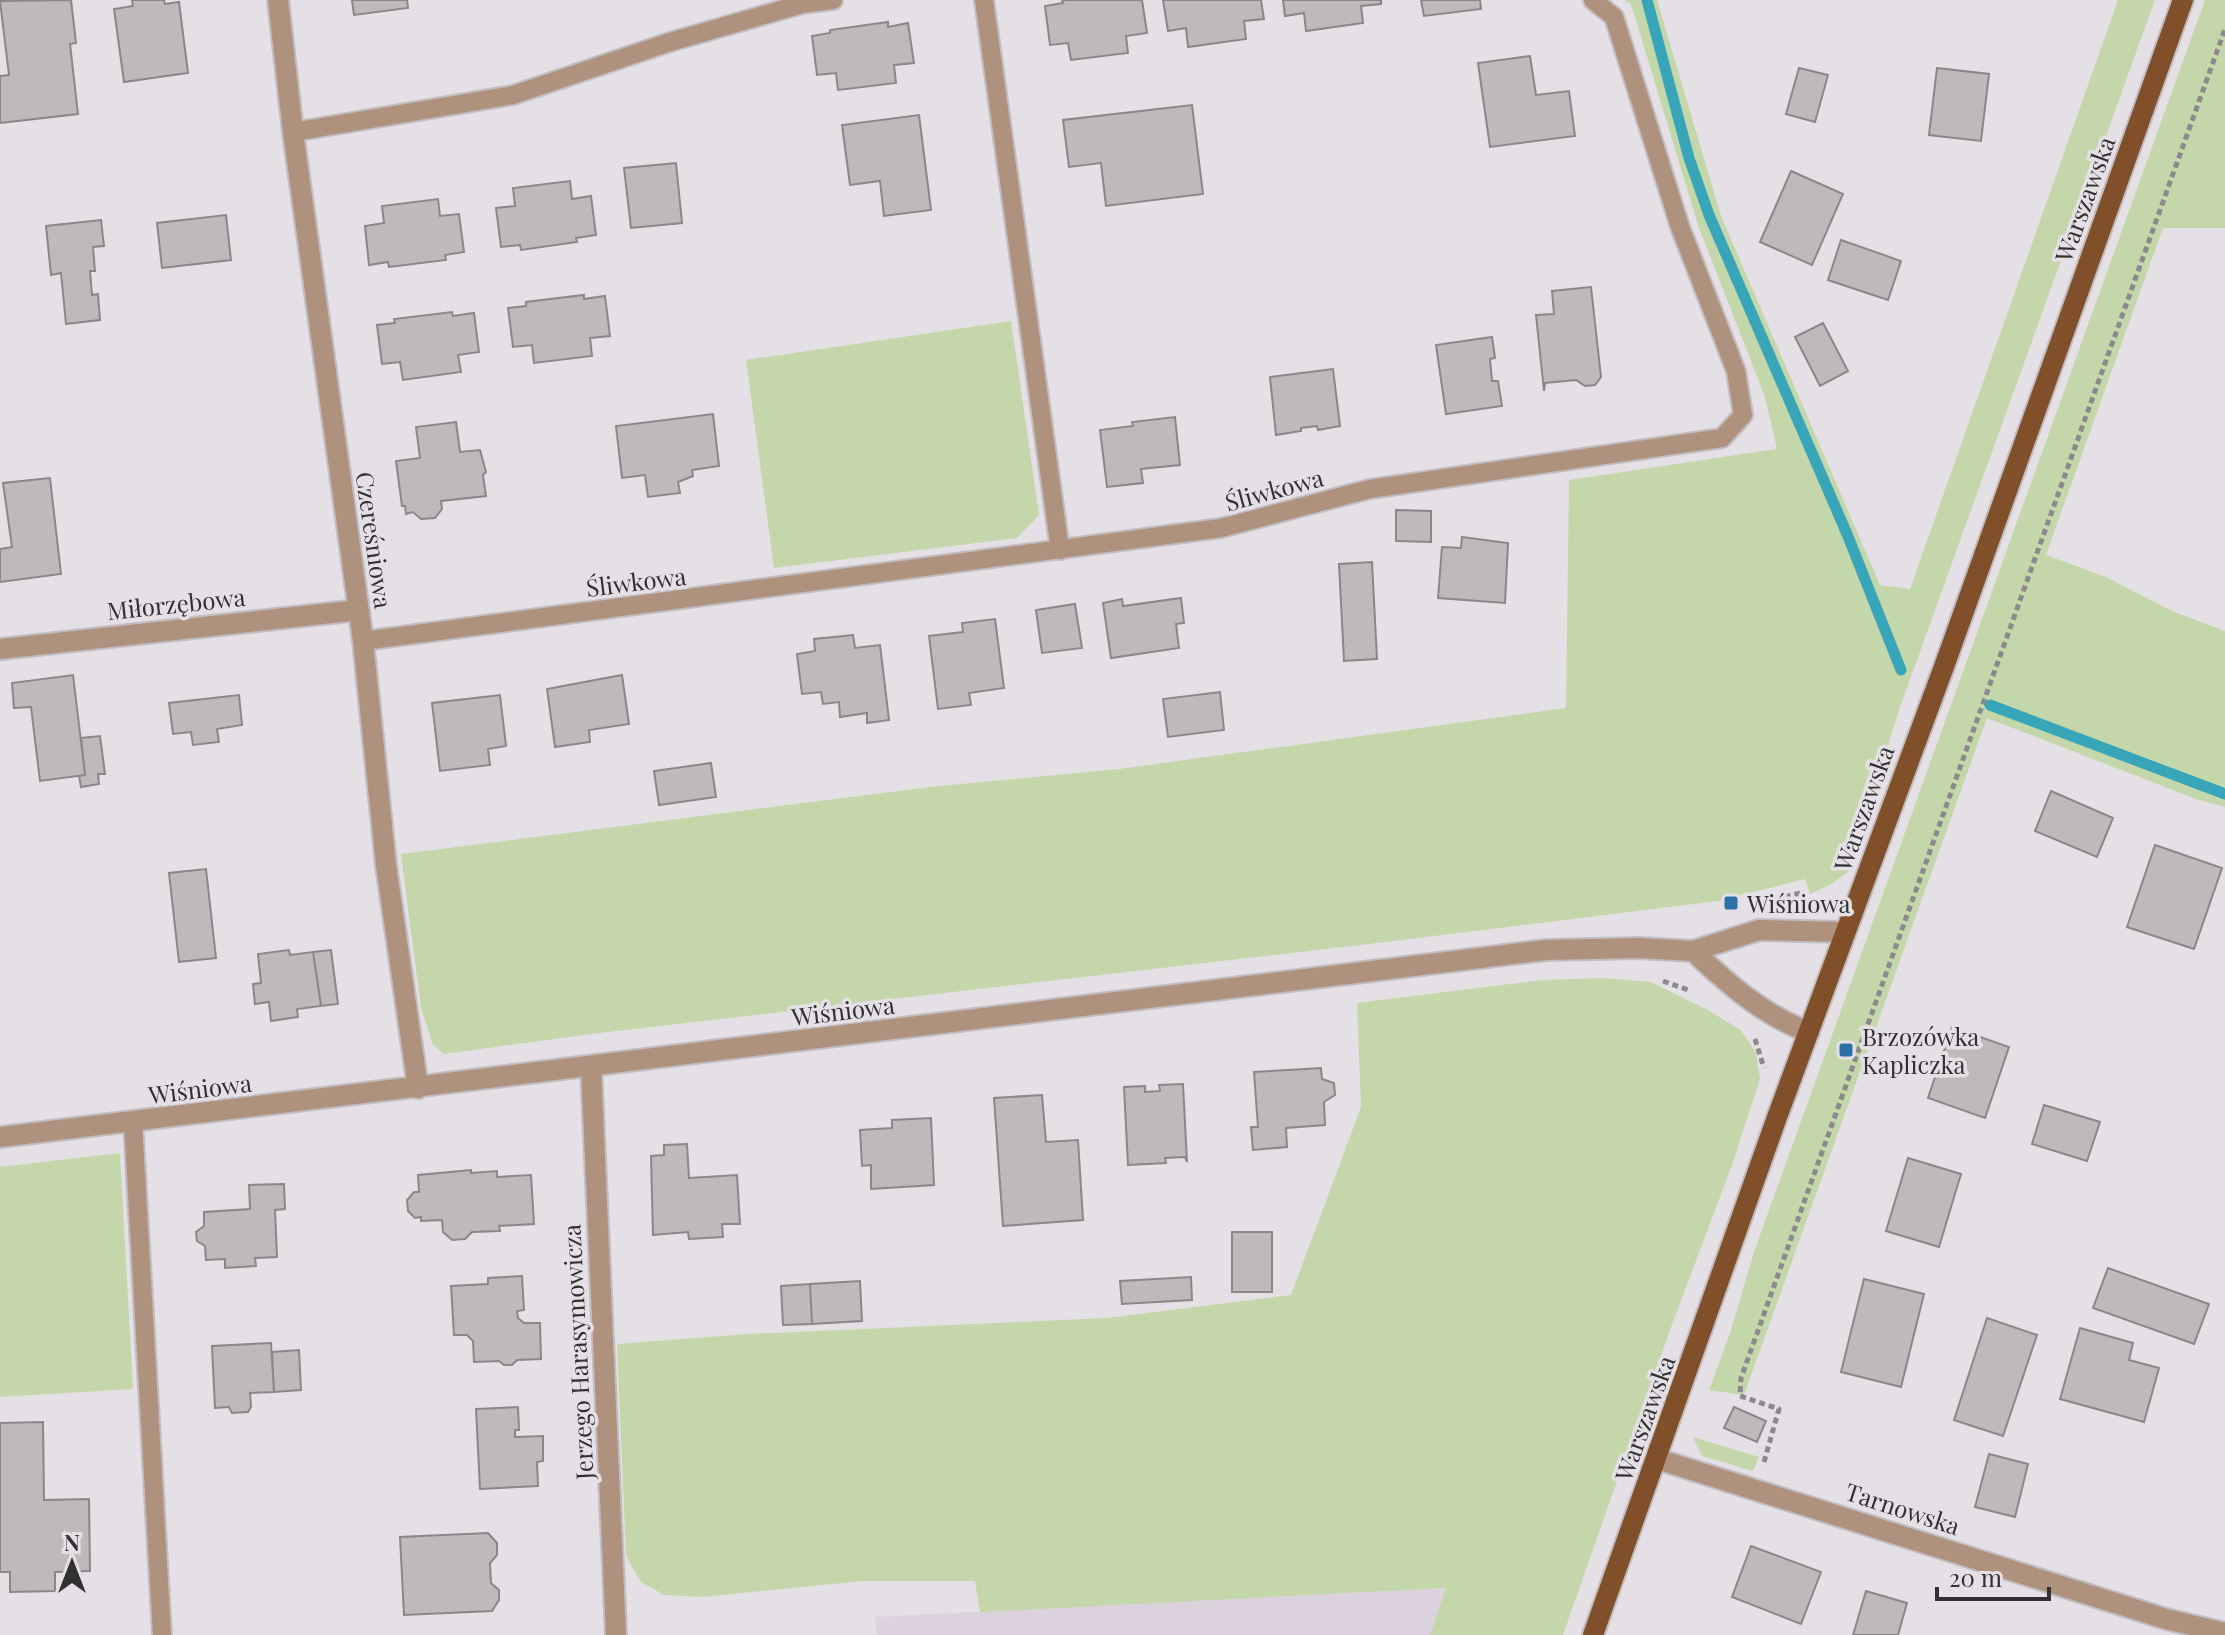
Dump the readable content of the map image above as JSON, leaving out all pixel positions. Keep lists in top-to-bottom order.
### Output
{
  "streets": {
    "main road": ["Warszawska"],
    "street": [
      "Czereśniowa",
      "Miłorzębowa",
      "Wiśniowa",
      "Jerzego Harasymowicza",
      "Tarnowska"
    ],
    "lane": ["Śliwkowa"]
  },
  "crossings": [
    ["Warszawska", "Wiśniowa"],
    ["Warszawska", "Tarnowska"],
    ["Śliwkowa", "Czereśniowa"],
    ["Czereśniowa", "Miłorzębowa"],
    ["Czereśniowa", "Wiśniowa"],
    ["Wiśniowa", "Jerzego Harasymowicza"]
  ],
  "places": {
    "transit": ["Wiśniowa", "Brzozówka Kapliczka"]
  },
  "scale_bar": "20 m",
  "north": "top"
}
